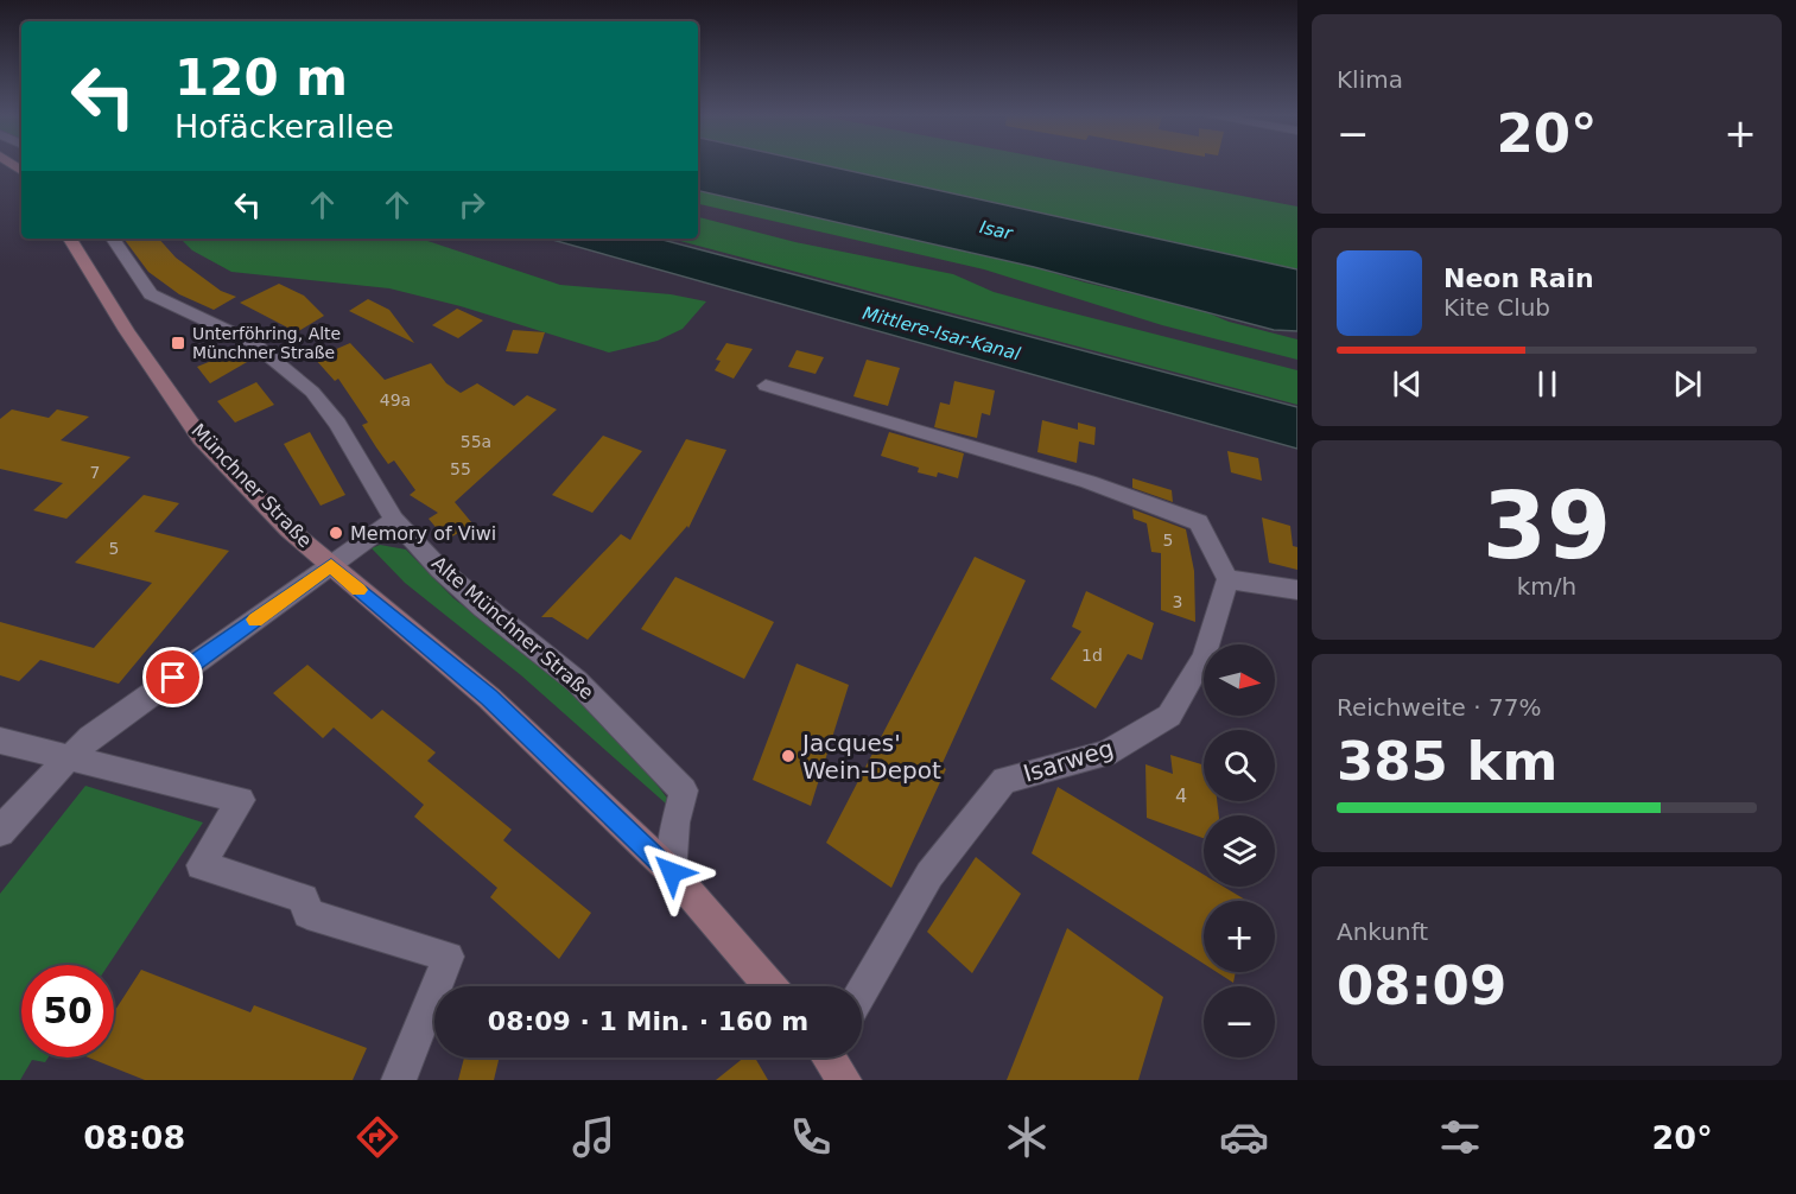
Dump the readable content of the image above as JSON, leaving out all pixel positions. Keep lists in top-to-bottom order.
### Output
{
  "streets": {
    "main road": ["Münchner Straße"],
    "street": ["Alte Münchner Straße", "Isarweg"]
  },
  "crossings": [
    ["Münchner Straße", "Alte Münchner Straße"]
  ],
  "water": ["Isar", "Mittlere-Isar-Kanal"],
  "places": {
    "transit": ["Unterföhring, Alte Münchner Straße"],
    "other": ["Memory of Viwi", "Jacques' Wein-Depot"]
  },
  "house_numbers": [
    "49a",
    "55a",
    "55",
    "7",
    "5",
    "5",
    "3",
    "1d",
    "4"
  ],
  "north": "right",
  "page": {
    "tile": [
      "Klima",
      ["39", "km/h"],
      ["Reichweite · 77%", "385 km"],
      ["Ankunft", "08:09"]
    ],
    "turn": ["120 m", "Hofäckerallee"],
    "heat": ["−", "20°", "+"],
    "song": ["Neon Rain", "Kite Club"],
    "map_buttons": ["+", "−"],
    "limit": "50",
    "trip": "08:09 · 1 Min. · 160 m",
    "tabs": ["08:08", "20°"]
  }
}
